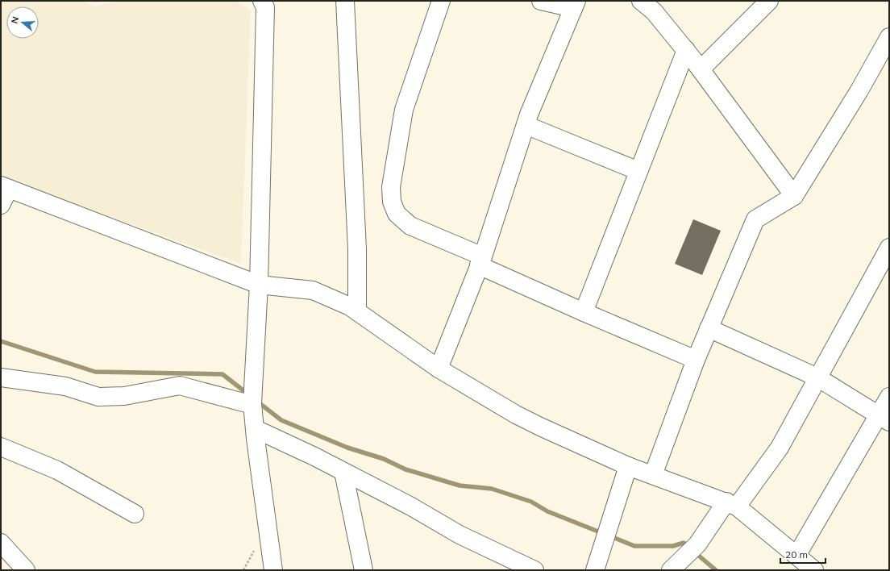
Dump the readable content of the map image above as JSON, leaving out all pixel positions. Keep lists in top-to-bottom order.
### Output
{
  "scale_bar": "20 m",
  "north": "left"
}
